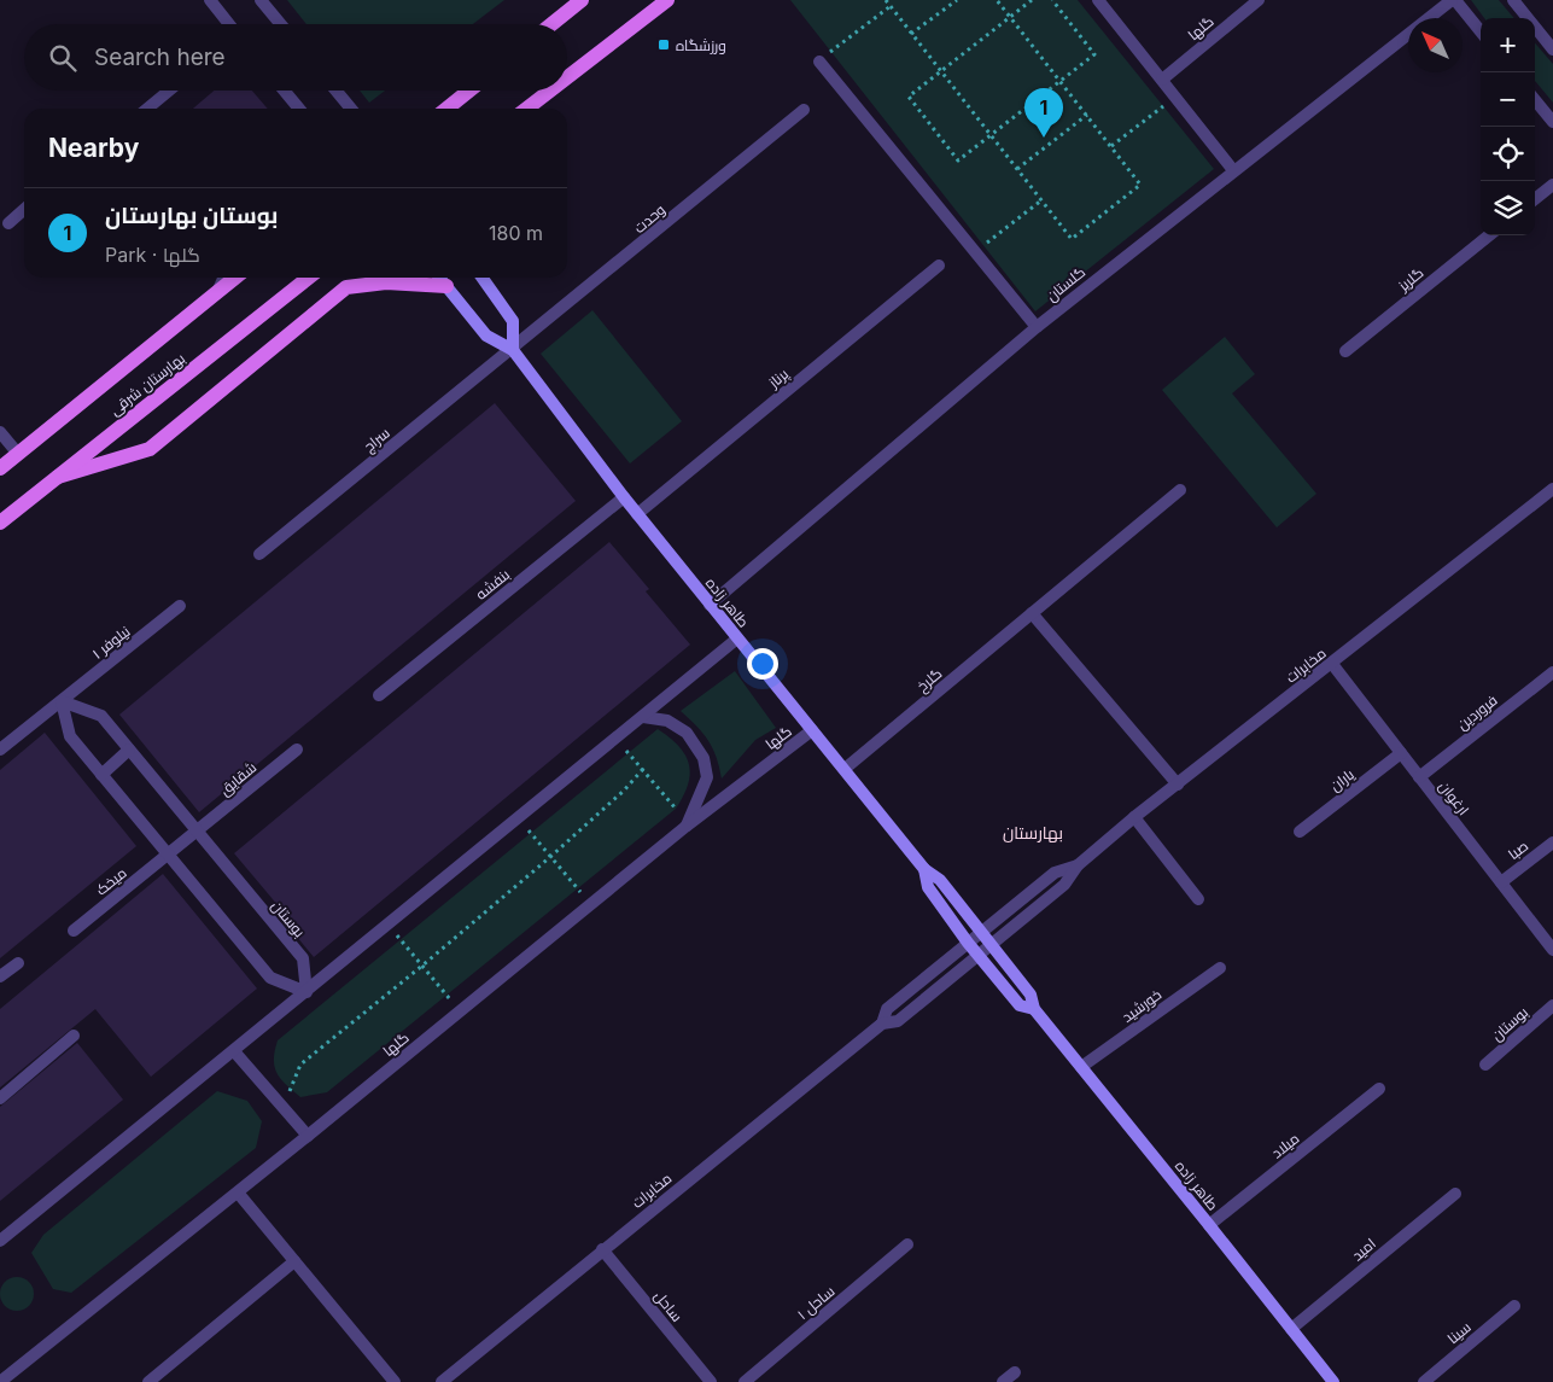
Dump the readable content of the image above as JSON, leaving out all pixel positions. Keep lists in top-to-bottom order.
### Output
{
  "streets": {
    "main road": ["بهارستان شرقی", "طاهر زاده"],
    "street": [
      "گلها",
      "وحدت",
      "گلریز",
      "گلستان",
      "پرناز",
      "سراج",
      "بنفشه",
      "نیلوفر ۱",
      "مخابرات",
      "گلرخ",
      "فروردین",
      "شقایق",
      "یاران",
      "ارغوان",
      "صبا",
      "میخک",
      "بوستان",
      "خورشید",
      "میلاد",
      "امید",
      "ساحل ۱",
      "ساحل",
      "سینا"
    ]
  },
  "crossings": [
    ["گلها", "طاهر زاده"],
    ["وحدت", "سراج"],
    ["وحدت", "طاهر زاده"],
    ["گلستان", "طاهر زاده"],
    ["پرناز", "طاهر زاده"],
    ["سراج", "طاهر زاده"],
    ["بنفشه", "طاهر زاده"],
    ["طاهر زاده", "مخابرات"],
    ["طاهر زاده", "گلرخ"],
    ["طاهر زاده", "خورشید"],
    ["طاهر زاده", "میلاد"],
    ["طاهر زاده", "امید"],
    ["نیلوفر ۱", "بوستان"],
    ["مخابرات", "ارغوان"],
    ["مخابرات", "ساحل"],
    ["فروردین", "ارغوان"],
    ["شقایق", "میخک"],
    ["شقایق", "بوستان"],
    ["یاران", "ارغوان"],
    ["ارغوان", "صبا"]
  ],
  "districts": ["بهارستان"],
  "places": {
    "transit": ["ورزشگاه"]
  },
  "north": "top left",
  "page": {
    "map_buttons": ["+", "−"],
    "search": "Search here",
    "pins": "1",
    "heading": "Nearby",
    "list": [
      {
        "mark": "1",
        "name": "بوستان بهارستان",
        "note": "Park · گلها",
        "value": "180 m"
      }
    ]
  }
}
